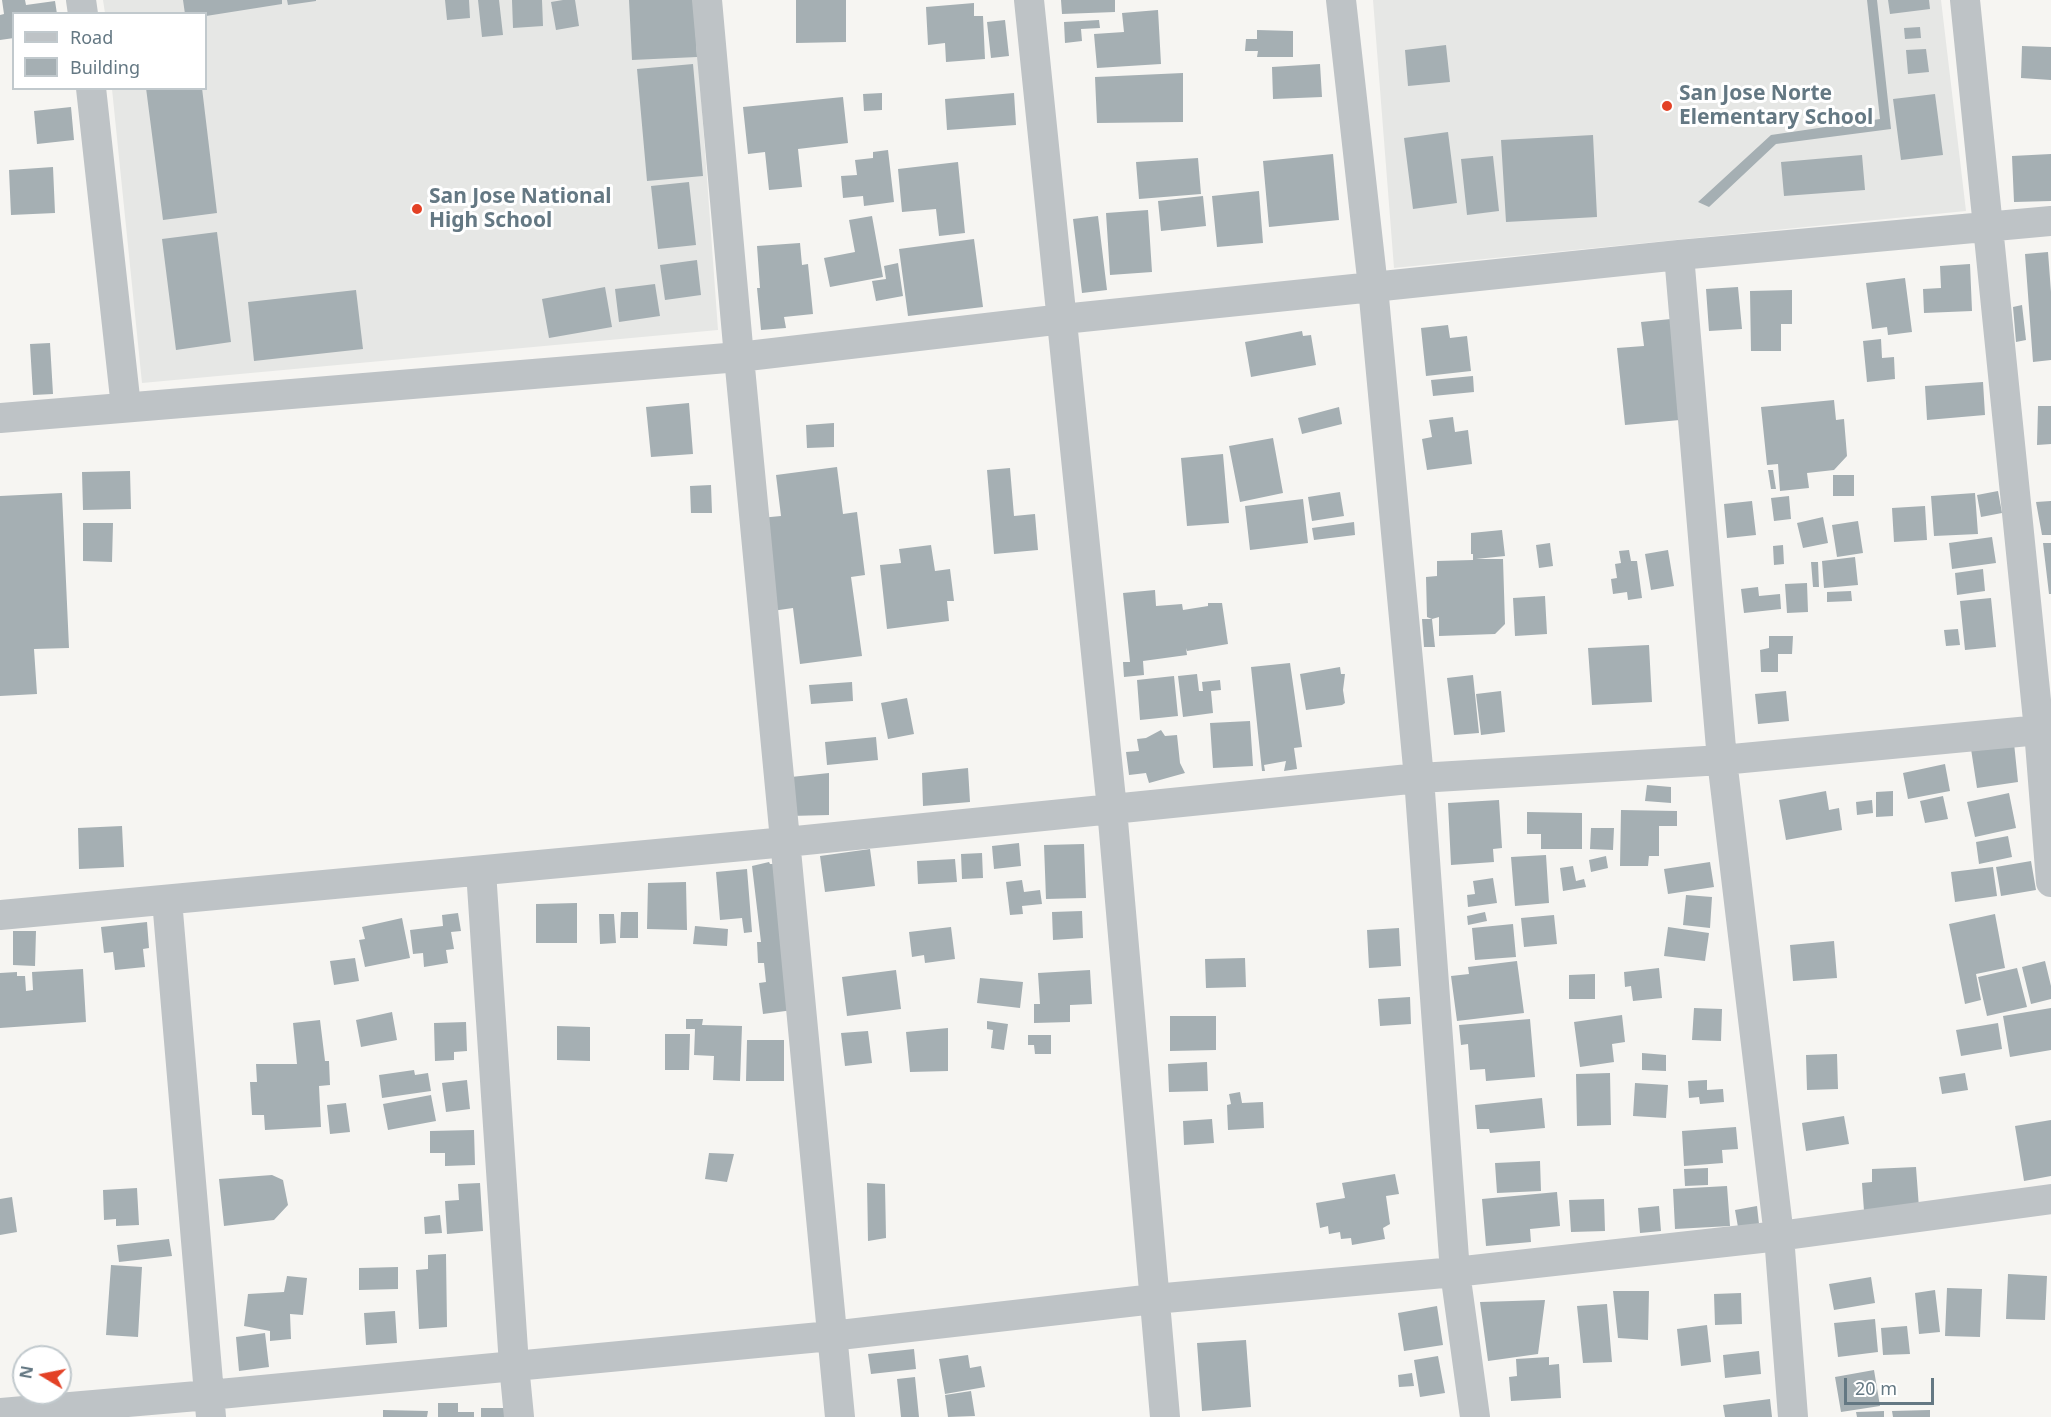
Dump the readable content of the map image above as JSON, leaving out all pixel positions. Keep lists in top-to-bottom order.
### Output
{
  "places": ["San Jose Norte Elementary School", "San Jose National High School"],
  "legend": ["Road", "Building"],
  "scale_bar": "20 m",
  "north": "left"
}
